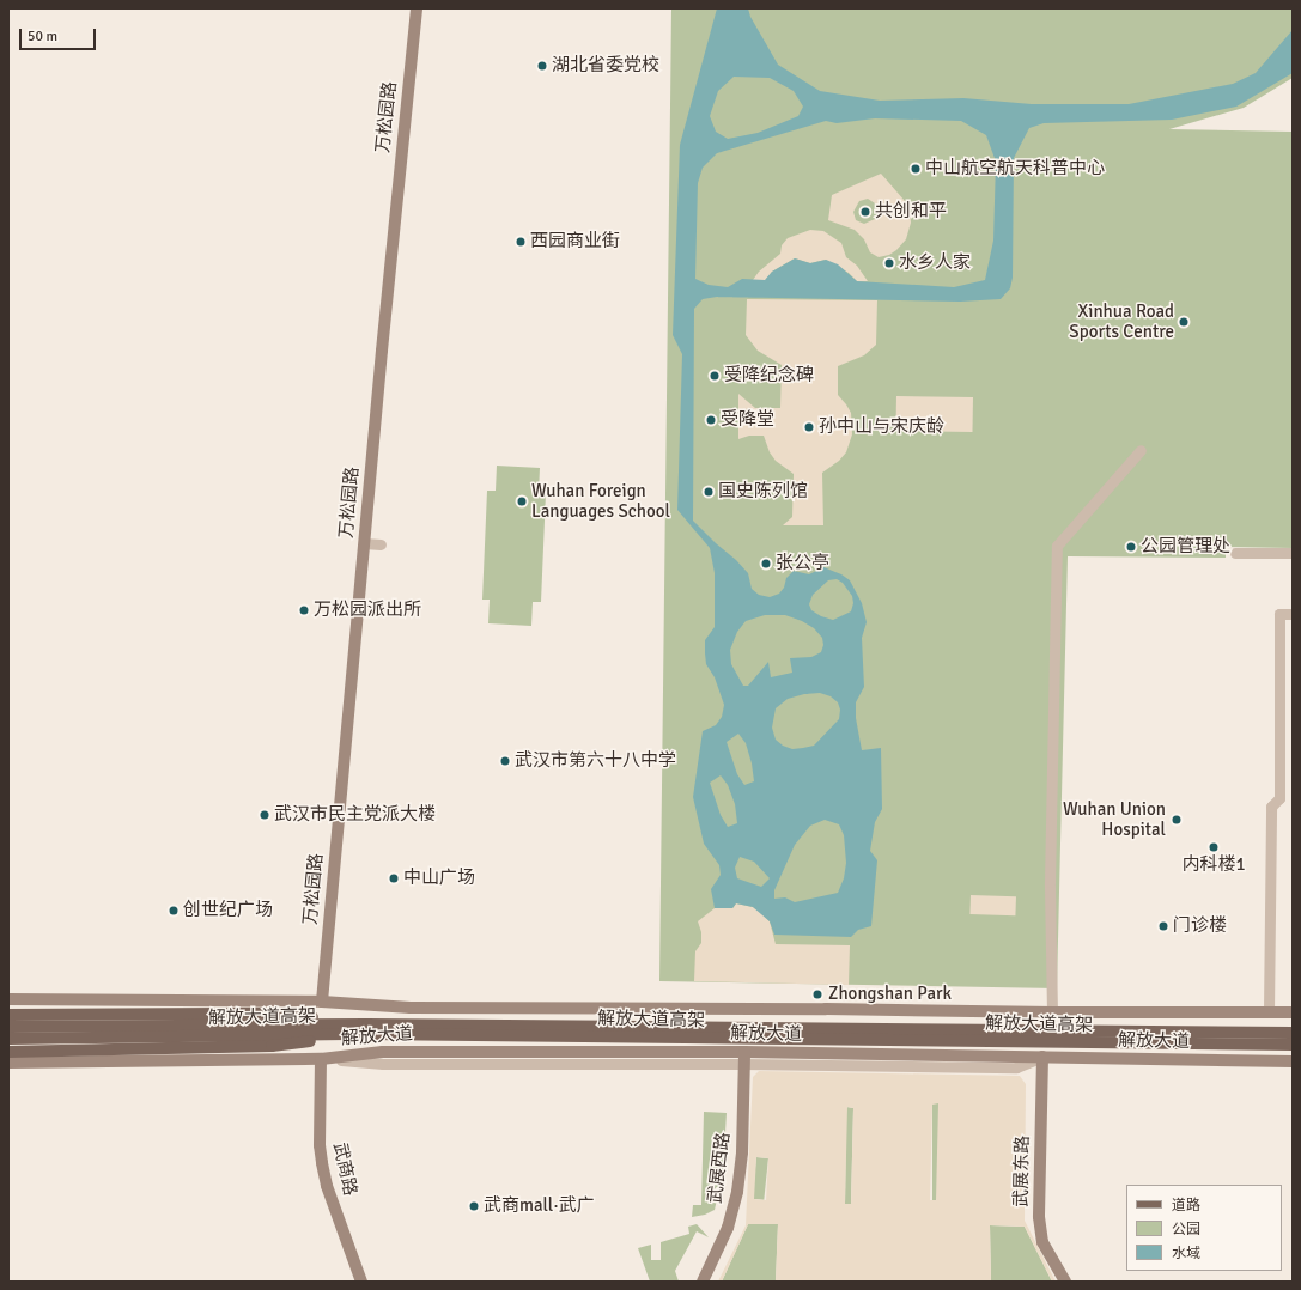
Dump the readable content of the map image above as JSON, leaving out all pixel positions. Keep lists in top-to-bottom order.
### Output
{
  "streets": {
    "main road": [
      "万松园路",
      "解放大道高架",
      "解放大道",
      "武展西路",
      "武商路",
      "武展东路"
    ]
  },
  "crossings": [
    ["万松园路", "解放大道"],
    ["解放大道", "武展西路"],
    ["解放大道", "武商路"],
    ["解放大道", "武展东路"]
  ],
  "places": [
    "湖北省委党校",
    "中山航空航天科普中心",
    "共创和平",
    "西园商业街",
    "水乡人家",
    "Xinhua Road Sports Centre",
    "受降纪念碑",
    "受降堂",
    "孙中山与宋庆龄",
    "国史陈列馆",
    "Wuhan Foreign Languages School",
    "公园管理处",
    "张公亭",
    "万松园派出所",
    "武汉市第六十八中学",
    "武汉市民主党派大楼",
    "Wuhan Union Hospital",
    "内科楼1",
    "中山广场",
    "创世纪广场",
    "门诊楼",
    "Zhongshan Park",
    "武商mall·武广"
  ],
  "legend": ["道路", "公园", "水域"],
  "scale_bar": "50 m"
}
